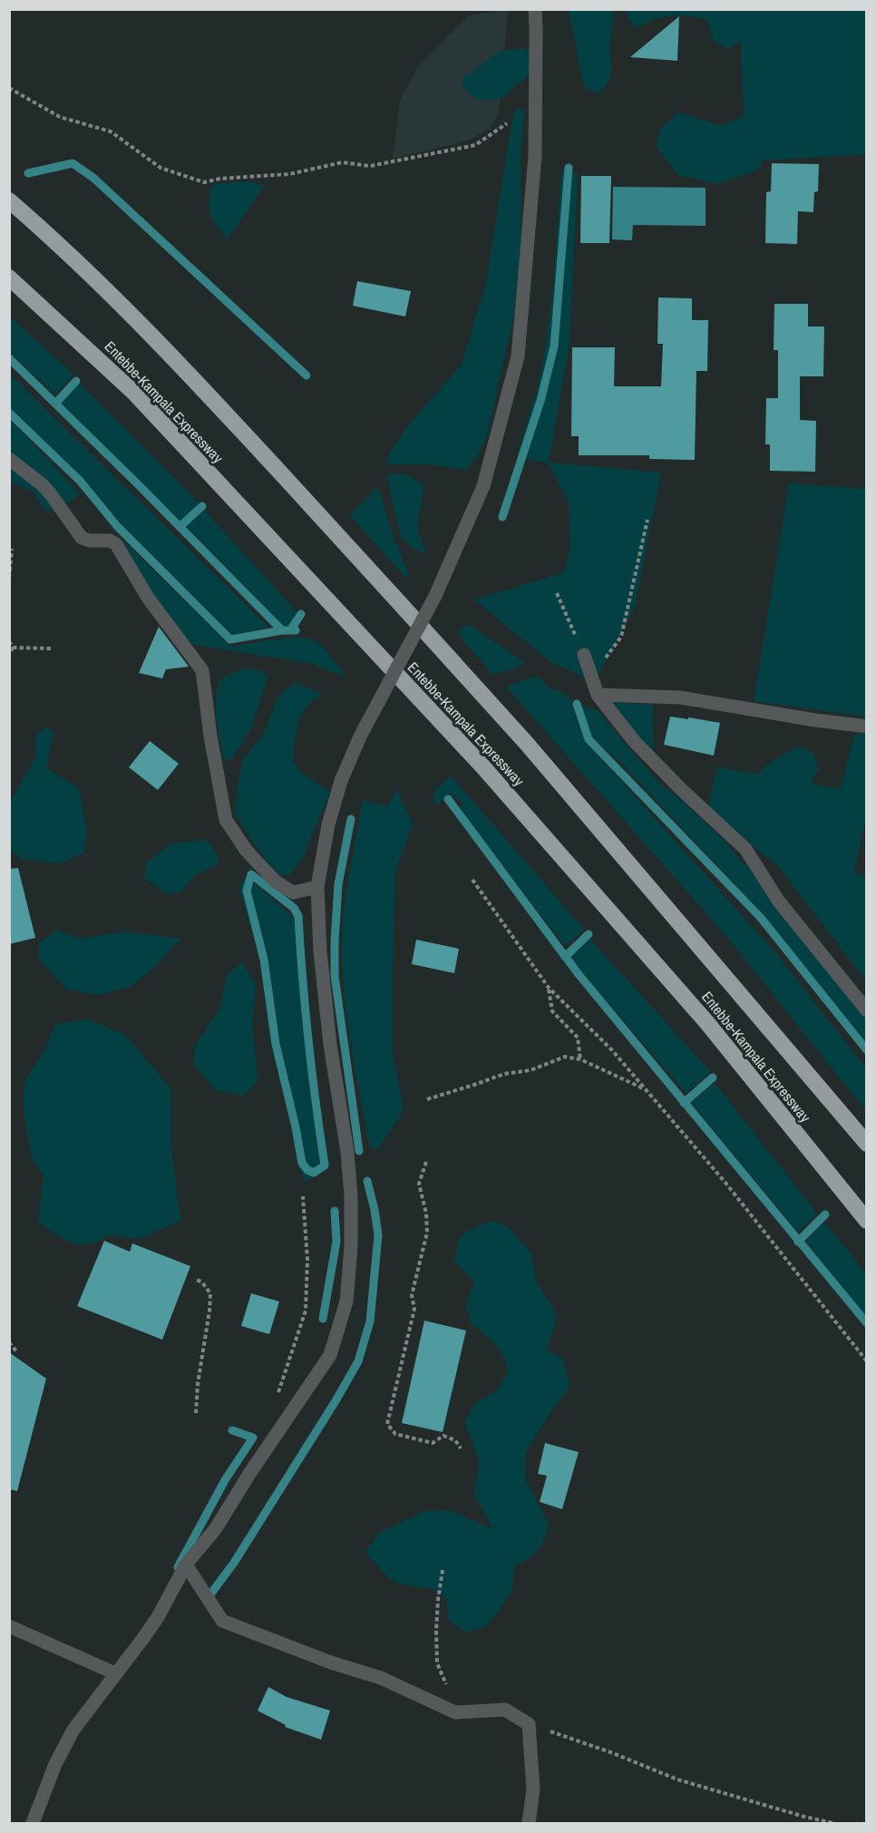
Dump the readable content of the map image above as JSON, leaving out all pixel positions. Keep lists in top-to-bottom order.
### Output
{
  "streets": {
    "highway": ["Entebbe-Kampala Expressway"]
  }
}
